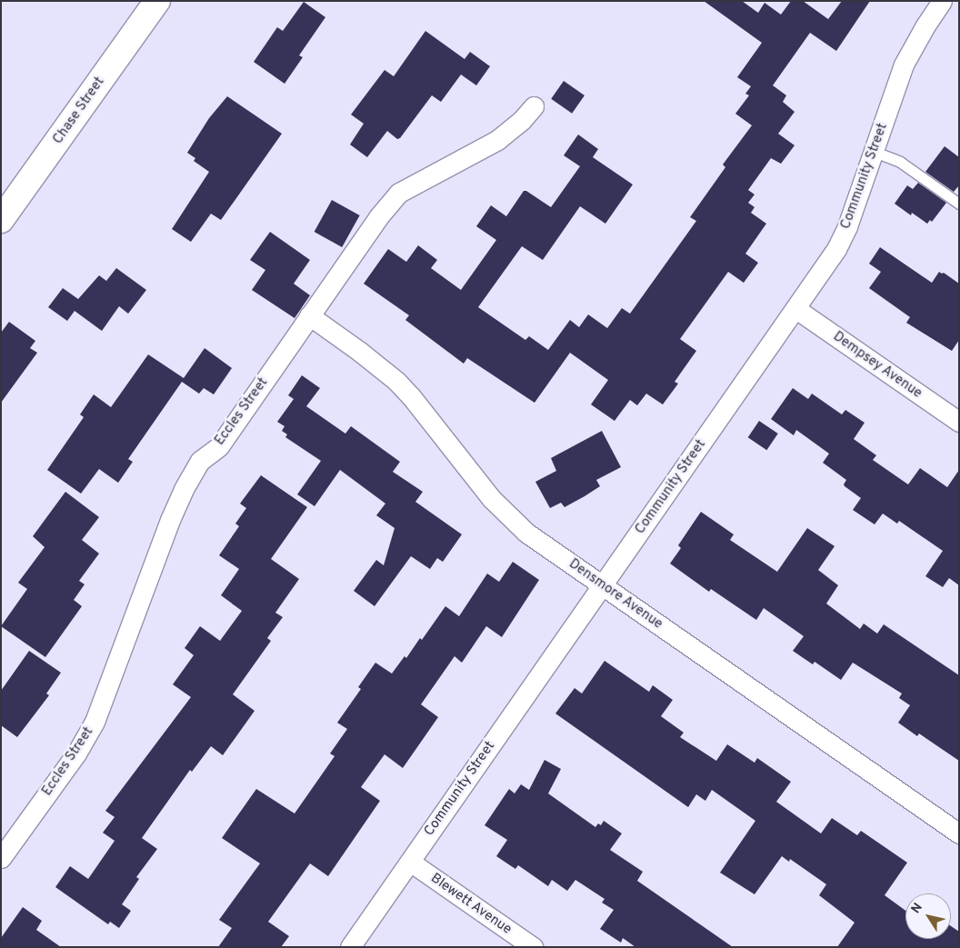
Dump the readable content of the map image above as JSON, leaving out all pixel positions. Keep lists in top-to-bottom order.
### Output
{
  "streets": {
    "street": [
      "Chase Street",
      "Community Street",
      "Dempsey Avenue",
      "Eccles Street",
      "Densmore Avenue",
      "Blewett Avenue"
    ]
  },
  "crossings": [
    ["Community Street", "Dempsey Avenue"],
    ["Community Street", "Densmore Avenue"],
    ["Community Street", "Blewett Avenue"],
    ["Eccles Street", "Densmore Avenue"]
  ],
  "north": "top left"
}
